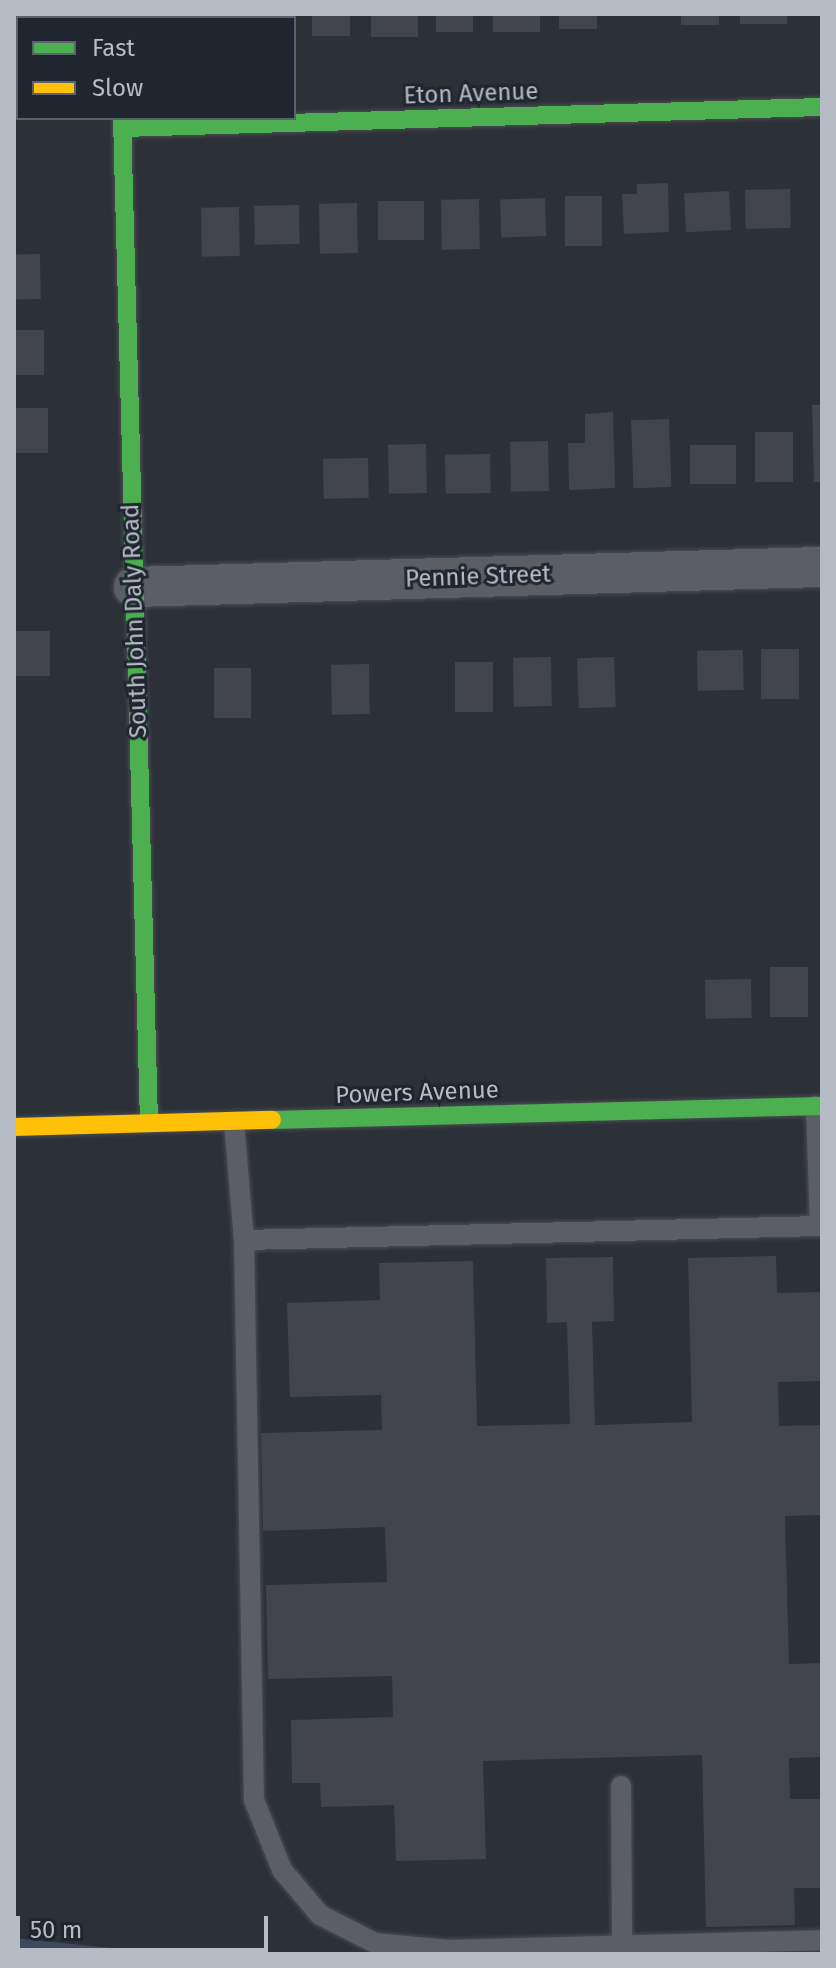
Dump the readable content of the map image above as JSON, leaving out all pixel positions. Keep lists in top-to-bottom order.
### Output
{
  "streets": {
    "street": [
      "Eton Avenue",
      "Pennie Street",
      "South John Daly Road",
      "Powers Avenue"
    ]
  },
  "crossings": [
    ["Eton Avenue", "South John Daly Road"],
    ["Pennie Street", "South John Daly Road"],
    ["South John Daly Road", "Powers Avenue"]
  ],
  "legend": ["Fast", "Slow"],
  "scale_bar": "50 m"
}
